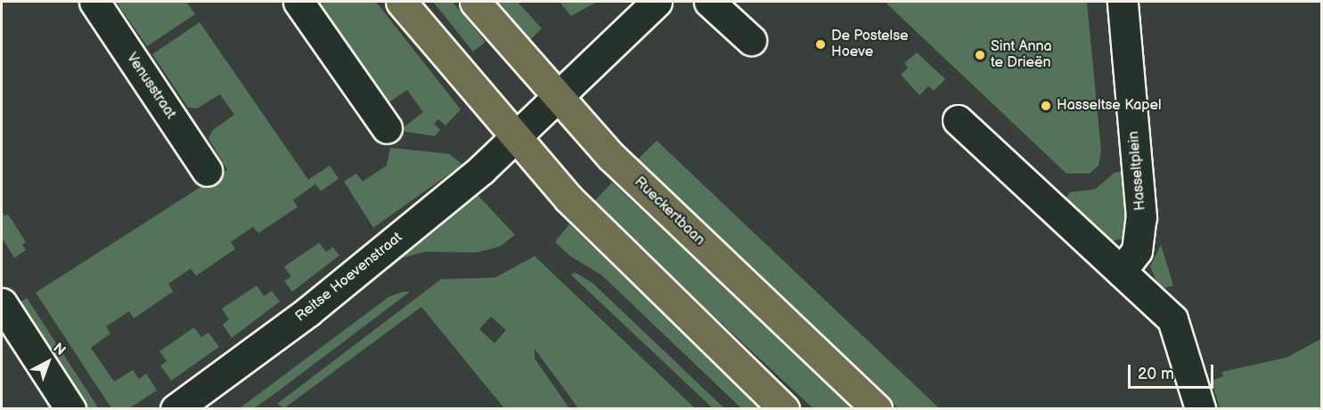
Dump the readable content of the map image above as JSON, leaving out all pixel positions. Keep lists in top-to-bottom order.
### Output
{
  "streets": {
    "main road": ["Rueckertbaan"],
    "street": ["Venusstraat", "Hasseltplein", "Reitse Hoevenstraat"]
  },
  "crossings": [
    ["Rueckertbaan", "Reitse Hoevenstraat"]
  ],
  "places": ["De Postelse Hoeve", "Sint Anna te Drieën", "Hasseltse Kapel"],
  "scale_bar": "20 m",
  "north": "top right"
}
